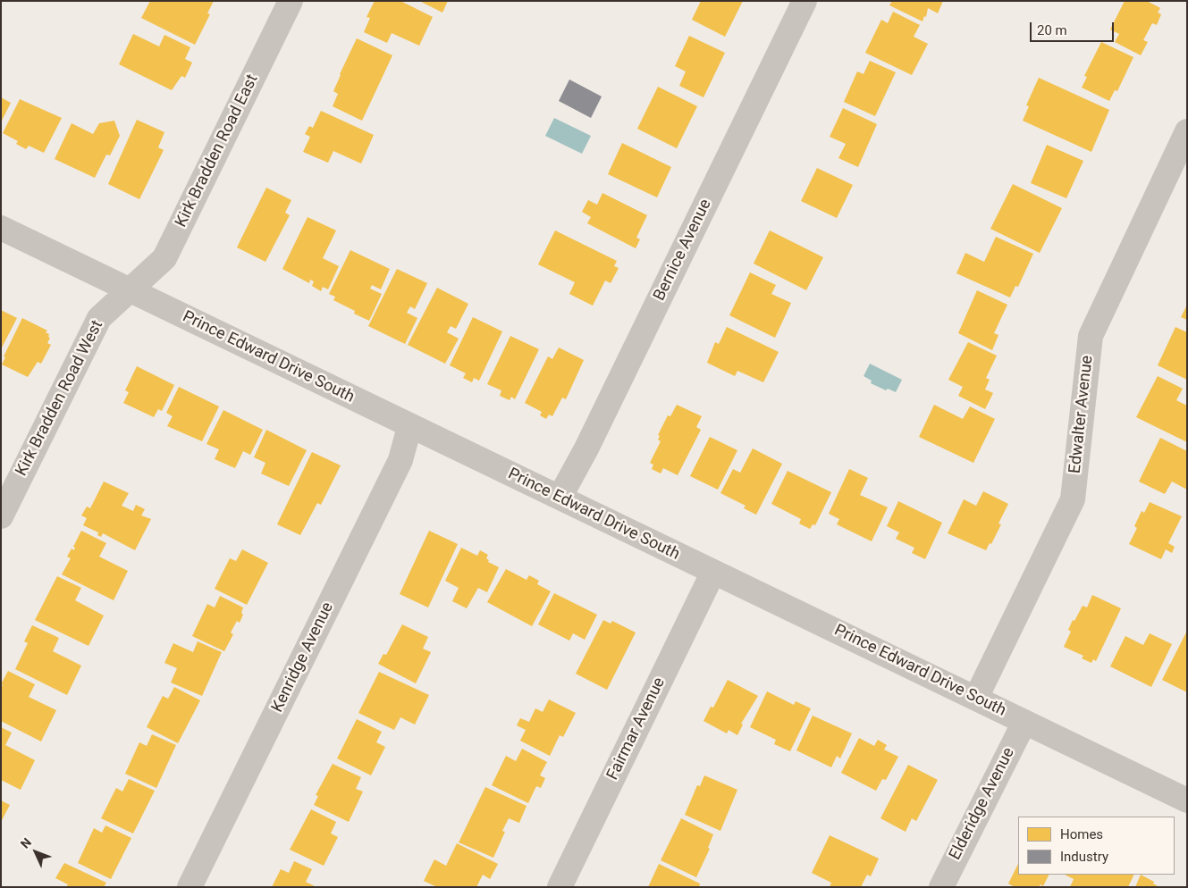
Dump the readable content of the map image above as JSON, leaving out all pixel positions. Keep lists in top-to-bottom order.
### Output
{
  "streets": {
    "street": [
      "Kirk Bradden Road East",
      "Bernice Avenue",
      "Prince Edward Drive South",
      "Kirk Bradden Road West",
      "Edwalter Avenue",
      "Kenridge Avenue",
      "Fairmar Avenue",
      "Elderidge Avenue"
    ]
  },
  "crossings": [
    ["Kirk Bradden Road East", "Prince Edward Drive South"],
    ["Kirk Bradden Road East", "Kirk Bradden Road West"],
    ["Bernice Avenue", "Prince Edward Drive South"],
    ["Prince Edward Drive South", "Kirk Bradden Road West"],
    ["Prince Edward Drive South", "Edwalter Avenue"],
    ["Prince Edward Drive South", "Kenridge Avenue"],
    ["Prince Edward Drive South", "Fairmar Avenue"],
    ["Prince Edward Drive South", "Elderidge Avenue"]
  ],
  "legend": ["Homes", "Industry"],
  "scale_bar": "20 m",
  "north": "top left"
}
